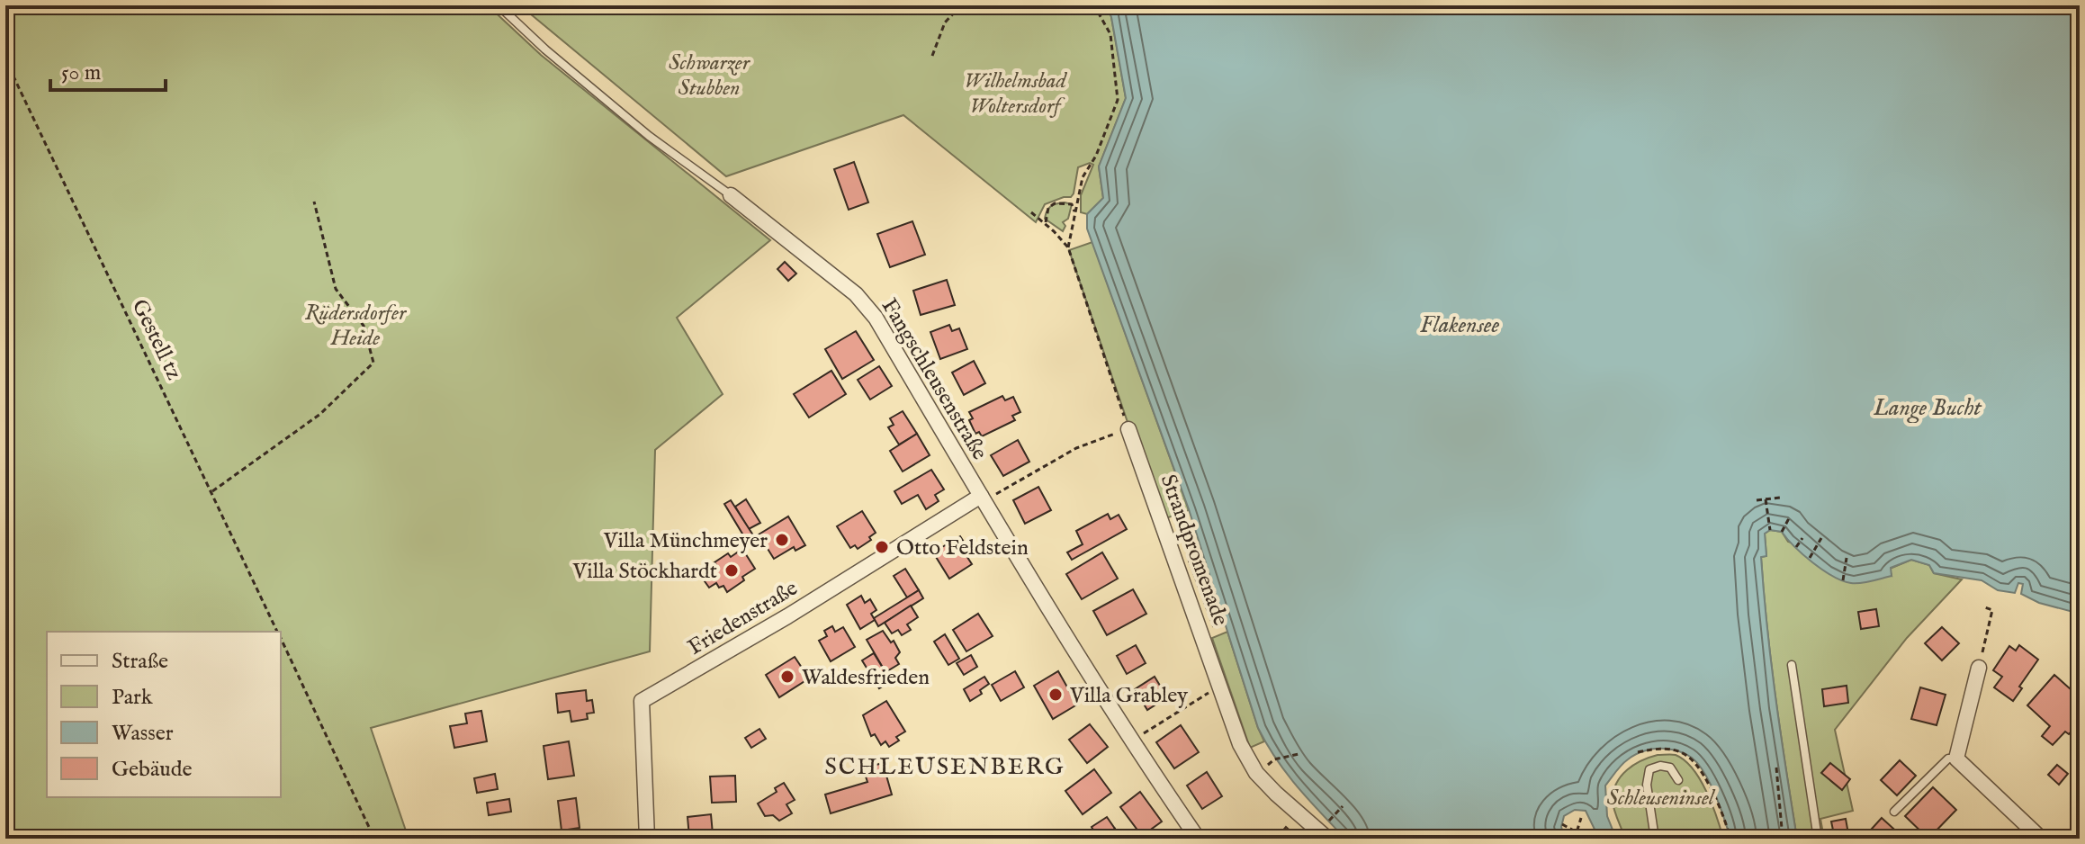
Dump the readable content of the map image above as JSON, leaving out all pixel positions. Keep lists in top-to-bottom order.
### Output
{
  "streets": {
    "street": ["Fangschleusenstraße", "Strandpromenade", "Friedenstraße"],
    "path": ["Gestell tz"]
  },
  "crossings": [
    ["Fangschleusenstraße", "Friedenstraße"]
  ],
  "districts": ["SCHLEUSENBERG"],
  "water": ["Flakensee", "Lange Bucht"],
  "parks": [
    "Schwarzer Stubben",
    "Wilhelmsbad Woltersdorf",
    "Rüdersdorfer Heide",
    "Schleuseninsel"
  ],
  "places": [
    "Villa Münchmeyer",
    "Otto Feldstein",
    "Villa Stöckhardt",
    "Waldesfrieden",
    "Villa Grabley"
  ],
  "legend": [
    "Straße",
    "Park",
    "Wasser",
    "Gebäude"
  ],
  "scale_bar": "50 m"
}
